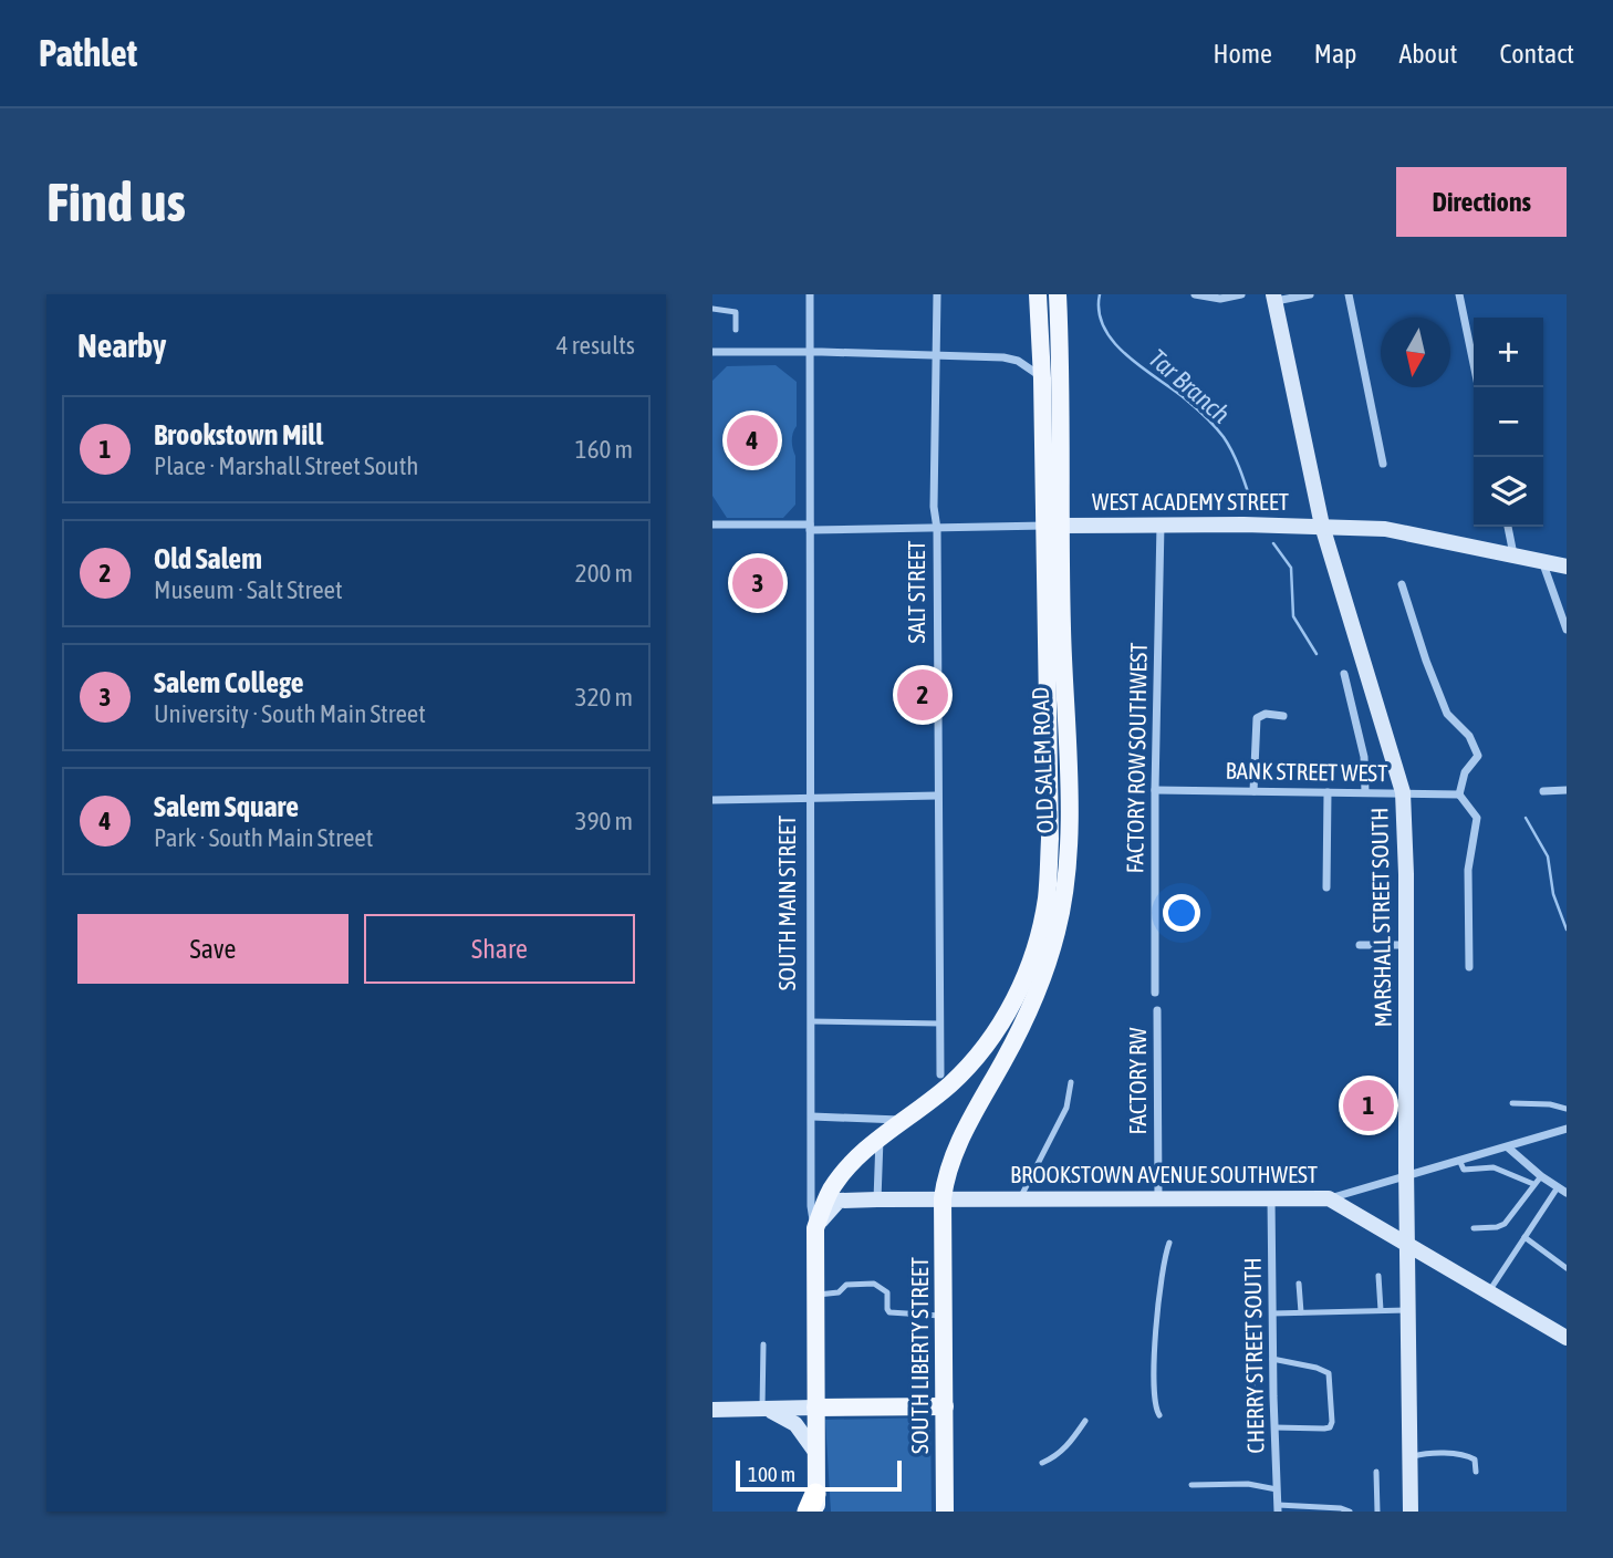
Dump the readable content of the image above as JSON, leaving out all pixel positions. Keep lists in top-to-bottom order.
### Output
{
  "streets": {
    "main road": ["OLD SALEM ROAD", "SOUTH MAIN STREET", "SOUTH LIBERTY STREET"],
    "street": [
      "WEST ACADEMY STREET",
      "SALT STREET",
      "FACTORY ROW SOUTHWEST",
      "BANK STREET WEST",
      "MARSHALL STREET SOUTH",
      "FACTORY RW",
      "BROOKSTOWN AVENUE SOUTHWEST",
      "CHERRY STREET SOUTH"
    ]
  },
  "crossings": [
    ["WEST ACADEMY STREET", "SALT STREET"],
    ["WEST ACADEMY STREET", "FACTORY ROW SOUTHWEST"],
    ["WEST ACADEMY STREET", "OLD SALEM ROAD"],
    ["WEST ACADEMY STREET", "SOUTH MAIN STREET"],
    ["WEST ACADEMY STREET", "MARSHALL STREET SOUTH"],
    ["FACTORY ROW SOUTHWEST", "BANK STREET WEST"],
    ["OLD SALEM ROAD", "SOUTH MAIN STREET"],
    ["OLD SALEM ROAD", "BROOKSTOWN AVENUE SOUTHWEST"],
    ["OLD SALEM ROAD", "SOUTH LIBERTY STREET"],
    ["BANK STREET WEST", "MARSHALL STREET SOUTH"],
    ["SOUTH MAIN STREET", "BROOKSTOWN AVENUE SOUTHWEST"],
    ["MARSHALL STREET SOUTH", "BROOKSTOWN AVENUE SOUTHWEST"],
    ["FACTORY RW", "BROOKSTOWN AVENUE SOUTHWEST"],
    ["BROOKSTOWN AVENUE SOUTHWEST", "SOUTH LIBERTY STREET"],
    ["BROOKSTOWN AVENUE SOUTHWEST", "CHERRY STREET SOUTH"]
  ],
  "water": ["Tar Branch"],
  "scale_bar": "100 m",
  "north": "bottom",
  "page": {
    "header": "Pathlet",
    "nav": [
      "Home",
      "Map",
      "About",
      "Contact"
    ],
    "buttons": [
      "Directions",
      ["Save", "Share"]
    ],
    "title": "Find us",
    "heading": ["Nearby", "4 results"],
    "map_buttons": ["+", "−"],
    "list": [
      {
        "mark": "1",
        "name": "Brookstown Mill",
        "note": "Place · Marshall Street South",
        "value": "160 m"
      },
      {
        "mark": "2",
        "name": "Old Salem",
        "note": "Museum · Salt Street",
        "value": "200 m"
      },
      {
        "mark": "3",
        "name": "Salem College",
        "note": "University · South Main Street",
        "value": "320 m"
      },
      {
        "mark": "4",
        "name": "Salem Square",
        "note": "Park · South Main Street",
        "value": "390 m"
      }
    ],
    "pins": [
      "4",
      "3",
      "2",
      "1"
    ],
    "scale": "100 m"
  }
}
